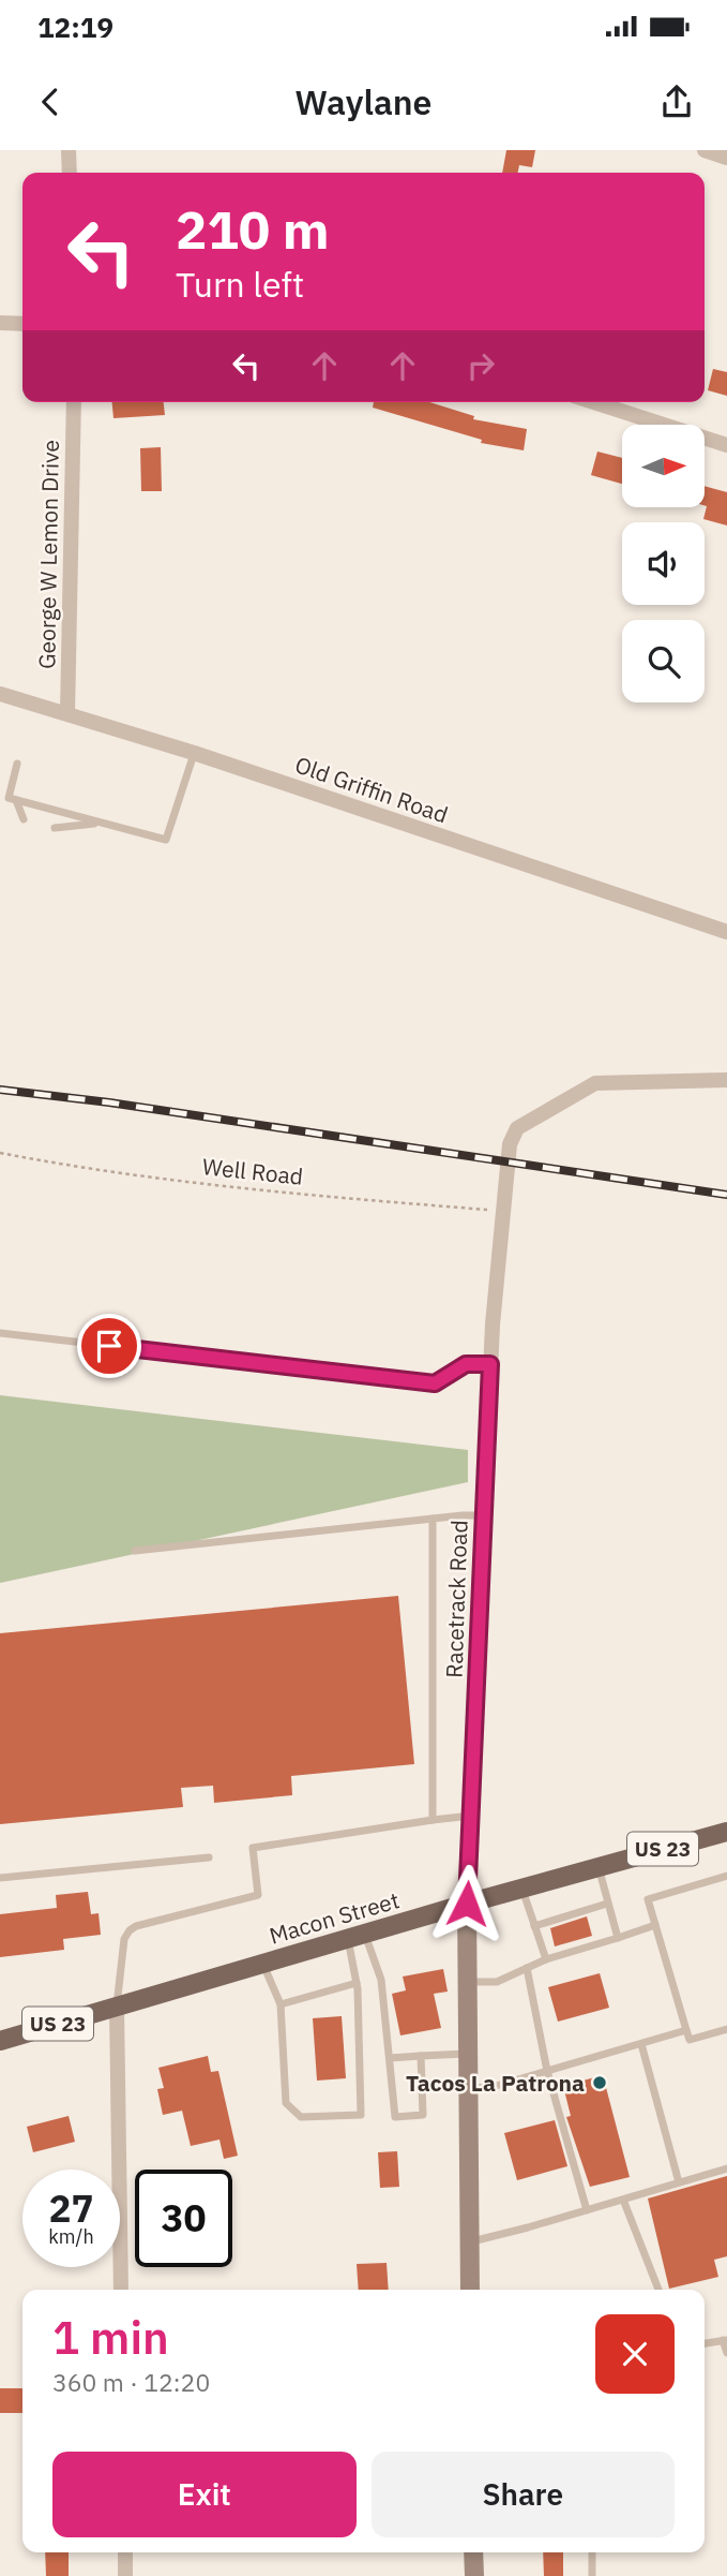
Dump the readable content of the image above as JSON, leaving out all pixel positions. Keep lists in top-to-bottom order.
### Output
{
  "streets": {
    "main road": ["US 23", "Macon Street"],
    "street": ["George W Lemon Drive", "Old Griffin Road", "Racetrack Road"],
    "path": ["Well Road"]
  },
  "crossings": [
    ["George W Lemon Drive", "Old Griffin Road"],
    ["Well Road", "Racetrack Road"],
    ["Racetrack Road", "Macon Street"]
  ],
  "places": ["Tacos La Patrona"],
  "north": "right",
  "page": {
    "status": "12:19",
    "header": "Waylane",
    "turn": ["210 m", "Turn left"],
    "speed": "27 km/h",
    "limit": "30",
    "heading": ["1 min", "360 m · 12:20"],
    "buttons": ["Exit", "Share"]
  }
}
